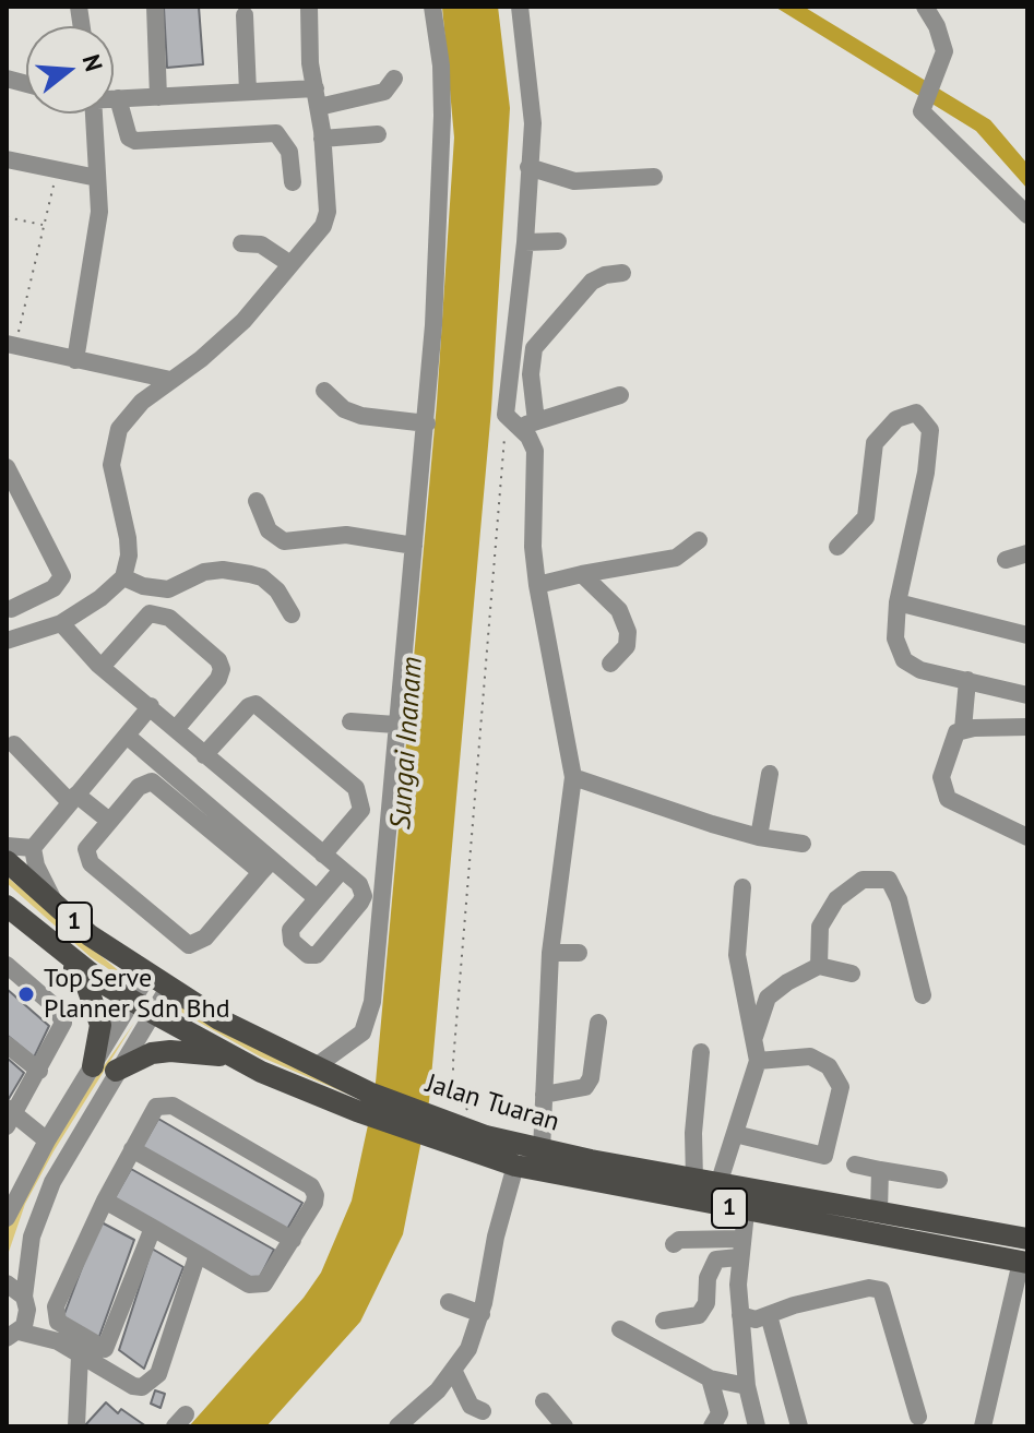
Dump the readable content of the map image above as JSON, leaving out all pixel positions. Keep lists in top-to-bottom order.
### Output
{
  "streets": {
    "main road": ["1", "Jalan Tuaran"]
  },
  "water": ["Sungai Inanam"],
  "places": ["Top Serve Planner Sdn Bhd"],
  "north": "right"
}
